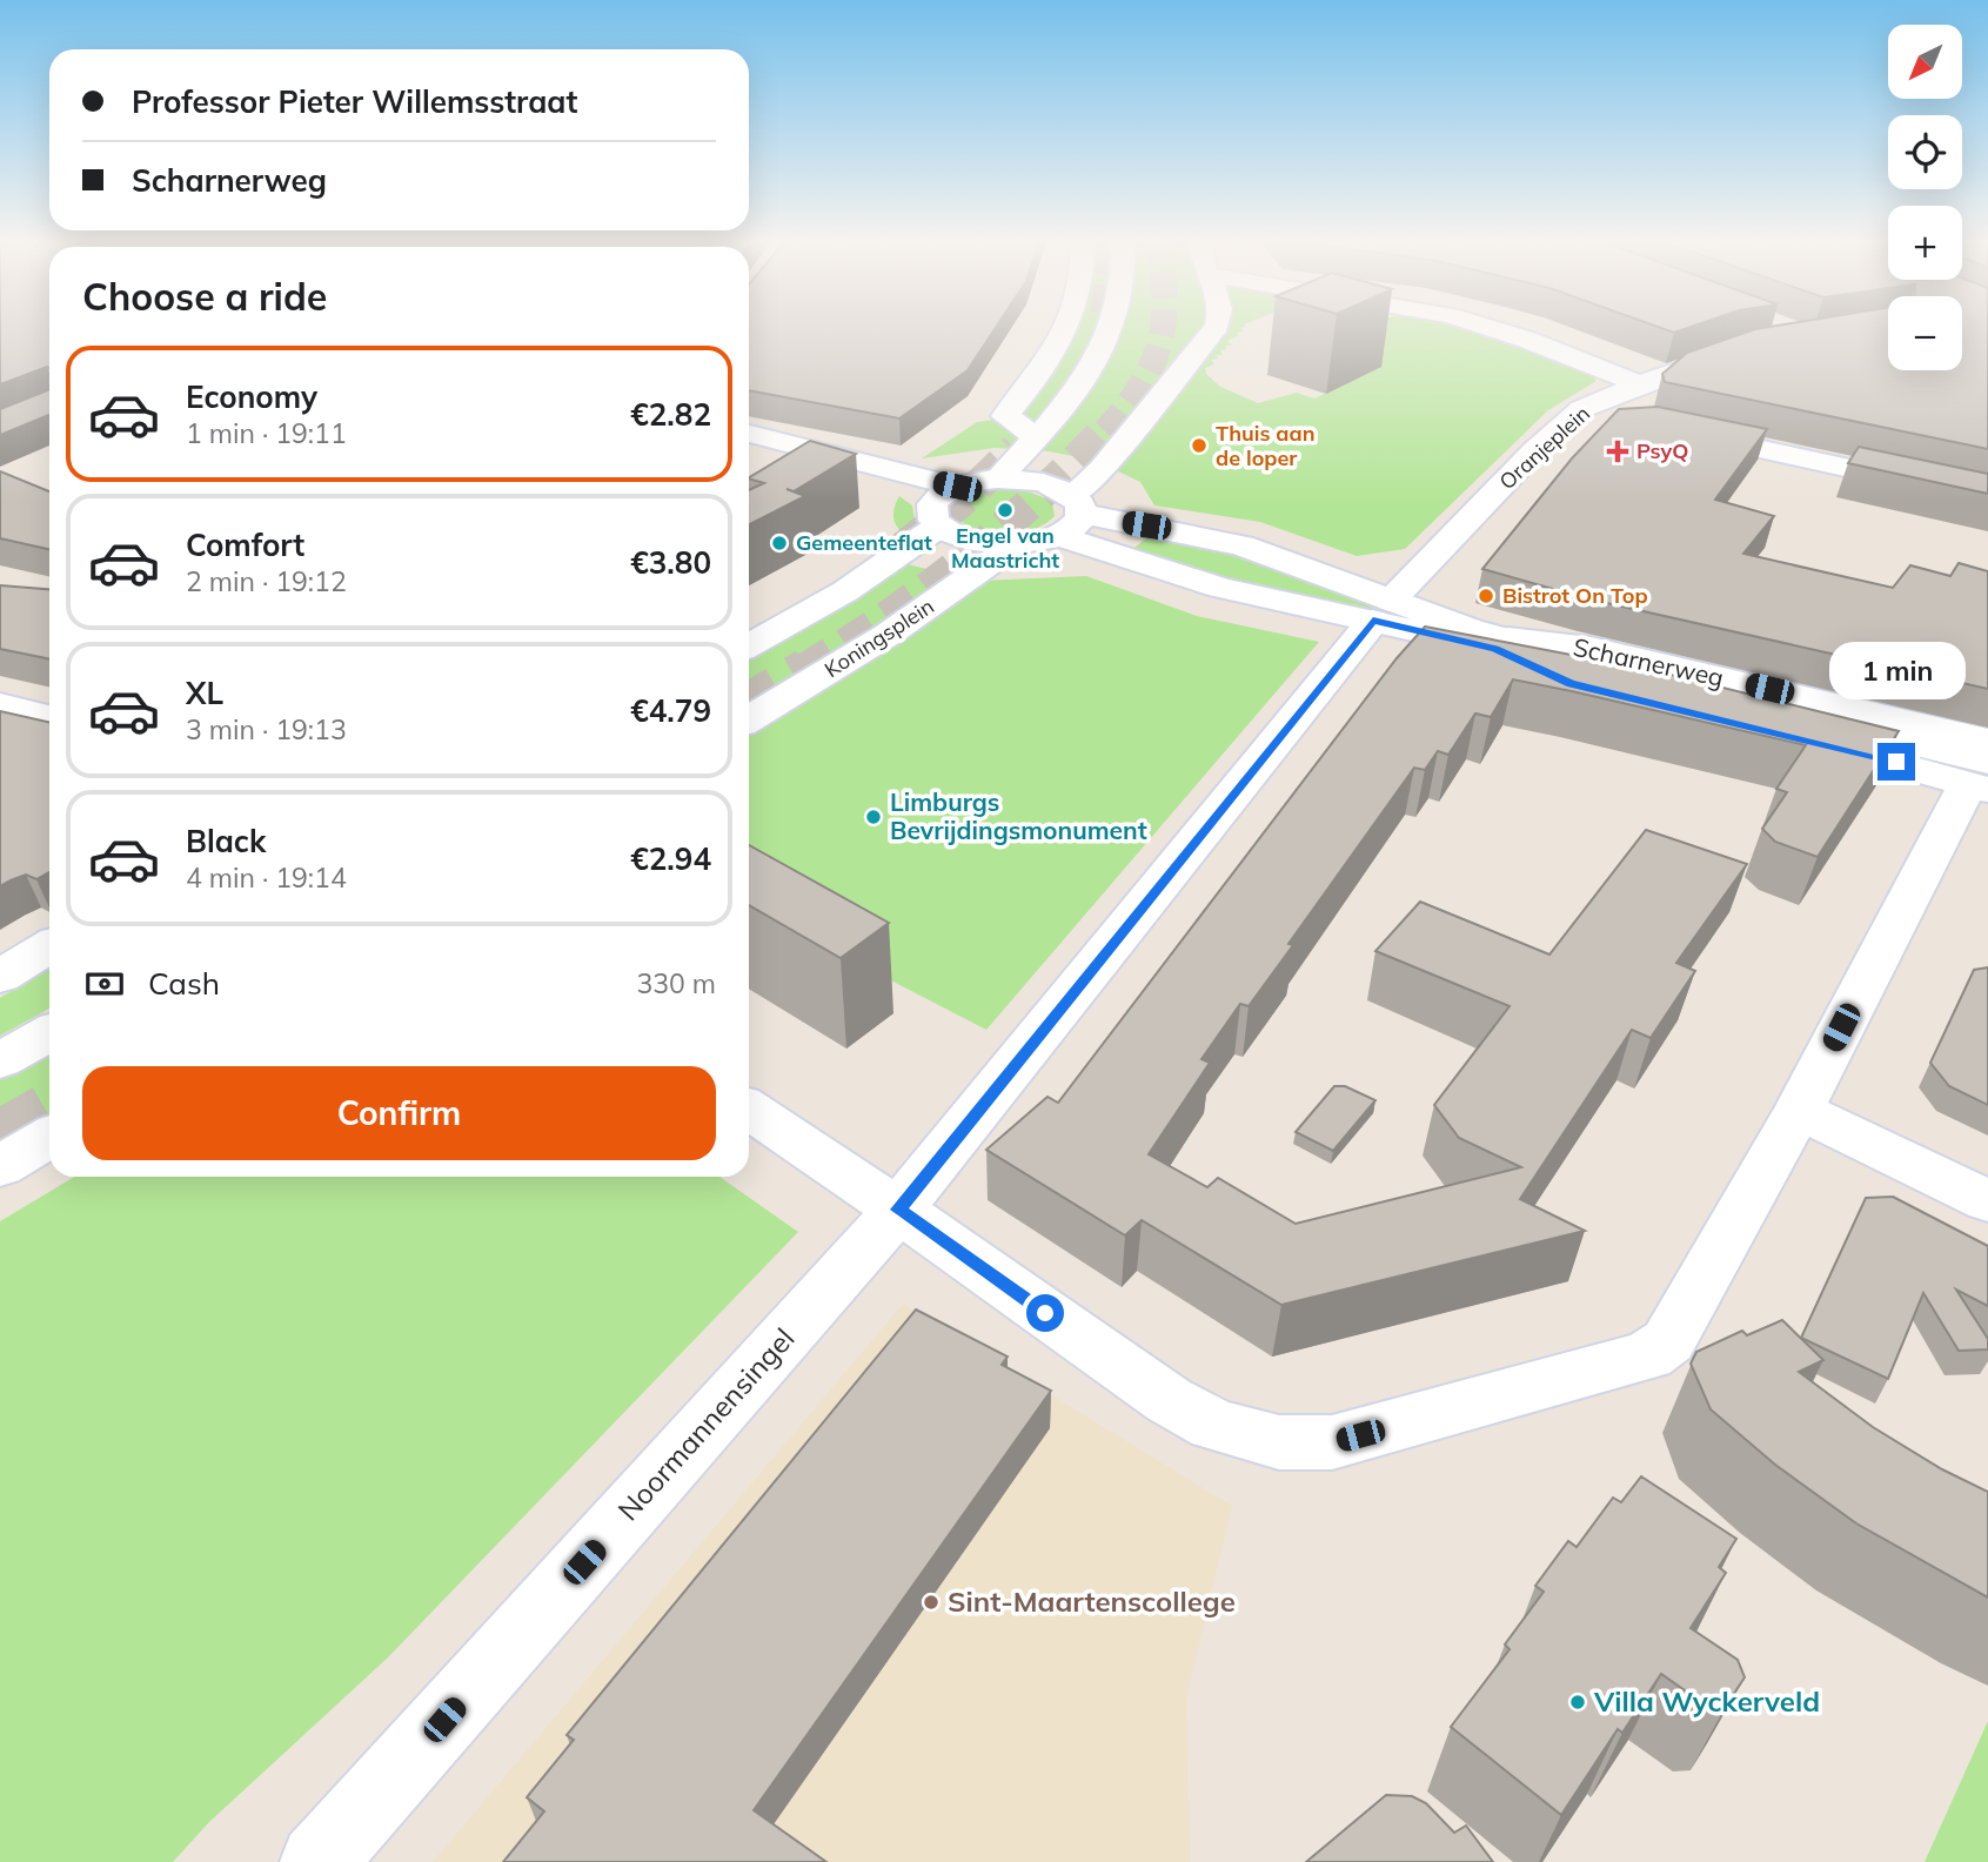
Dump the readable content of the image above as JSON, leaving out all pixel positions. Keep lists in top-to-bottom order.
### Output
{
  "streets": {
    "street": [
      "Oranjeplein",
      "Koningsplein",
      "Scharnerweg",
      "Noormannensingel"
    ]
  },
  "crossings": [
    ["Oranjeplein", "Scharnerweg"]
  ],
  "places": {
    "other": [
      "Thuis aan de loper",
      "Engel van Maastricht",
      "Gemeenteflat",
      "Bistrot On Top",
      "Limburgs Bevrijdingsmonument",
      "Sint-Maartenscollege",
      "Villa Wyckerveld"
    ],
    "health": ["PsyQ"]
  },
  "north": "bottom left",
  "page": {
    "map_buttons": ["+", "−"],
    "banner": ["Professor Pieter Willemsstraat", "Scharnerweg"],
    "heading": "Choose a ride",
    "list": [
      {
        "name": "Economy",
        "note": "1 min · 19:11",
        "value": "€2.82"
      },
      {
        "name": "Comfort",
        "note": "2 min · 19:12",
        "value": "€3.80"
      },
      {
        "name": "XL",
        "note": "3 min · 19:13",
        "value": "€4.79"
      },
      {
        "name": "Black",
        "note": "4 min · 19:14",
        "value": "€2.94"
      }
    ],
    "bubble": "1 min",
    "pay": ["Cash", "330 m"],
    "buttons": "Confirm"
  }
}
